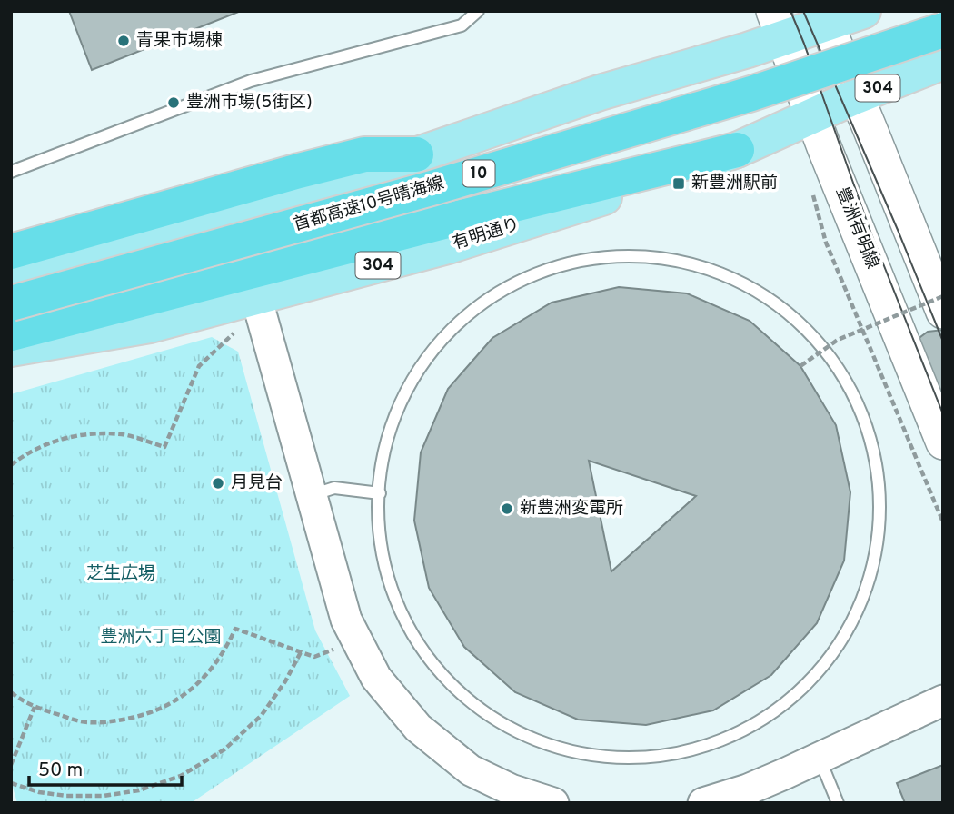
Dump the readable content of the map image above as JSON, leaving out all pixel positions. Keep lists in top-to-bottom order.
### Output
{
  "streets": {
    "highway": ["10", "首都高速10号晴海線"],
    "main road": ["304", "豊洲有明線", "有明通り"]
  },
  "crossings": [
    ["10", "有明通り"],
    ["豊洲有明線", "有明通り"]
  ],
  "parks": ["芝生広場", "豊洲六丁目公園"],
  "places": {
    "other": [
      "青果市場棟",
      "豊洲市場(5街区)",
      "月見台",
      "新豊洲変電所"
    ],
    "transit": ["新豊洲駅前"]
  },
  "scale_bar": "50 m"
}
